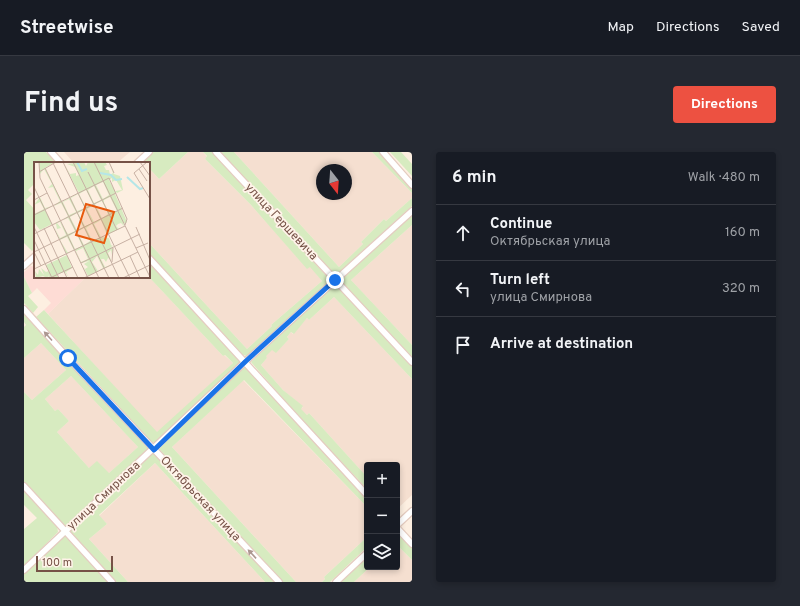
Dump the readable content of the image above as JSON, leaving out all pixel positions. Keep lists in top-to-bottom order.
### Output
{
  "streets": {
    "street": ["улица Гершевича", "улица Смирнова", "Октябрьская улица"]
  },
  "crossings": [
    ["улица Гершевича", "улица Смирнова"],
    ["улица Смирнова", "Октябрьская улица"]
  ],
  "one_way": ["Октябрьская улица"],
  "scale_bar": "100 m",
  "north": "bottom",
  "page": {
    "header": "Streetwise",
    "nav": ["Map", "Directions", "Saved"],
    "title": "Find us",
    "buttons": "Directions",
    "heading": ["6 min", "Walk · 480 m"],
    "list": [
      ["Continue", "Октябрьская улица", "160 m"],
      ["Turn left", "улица Смирнова", "320 m"],
      "Arrive at destination"
    ],
    "map_buttons": ["+", "−"],
    "scale": "100 m"
  }
}
